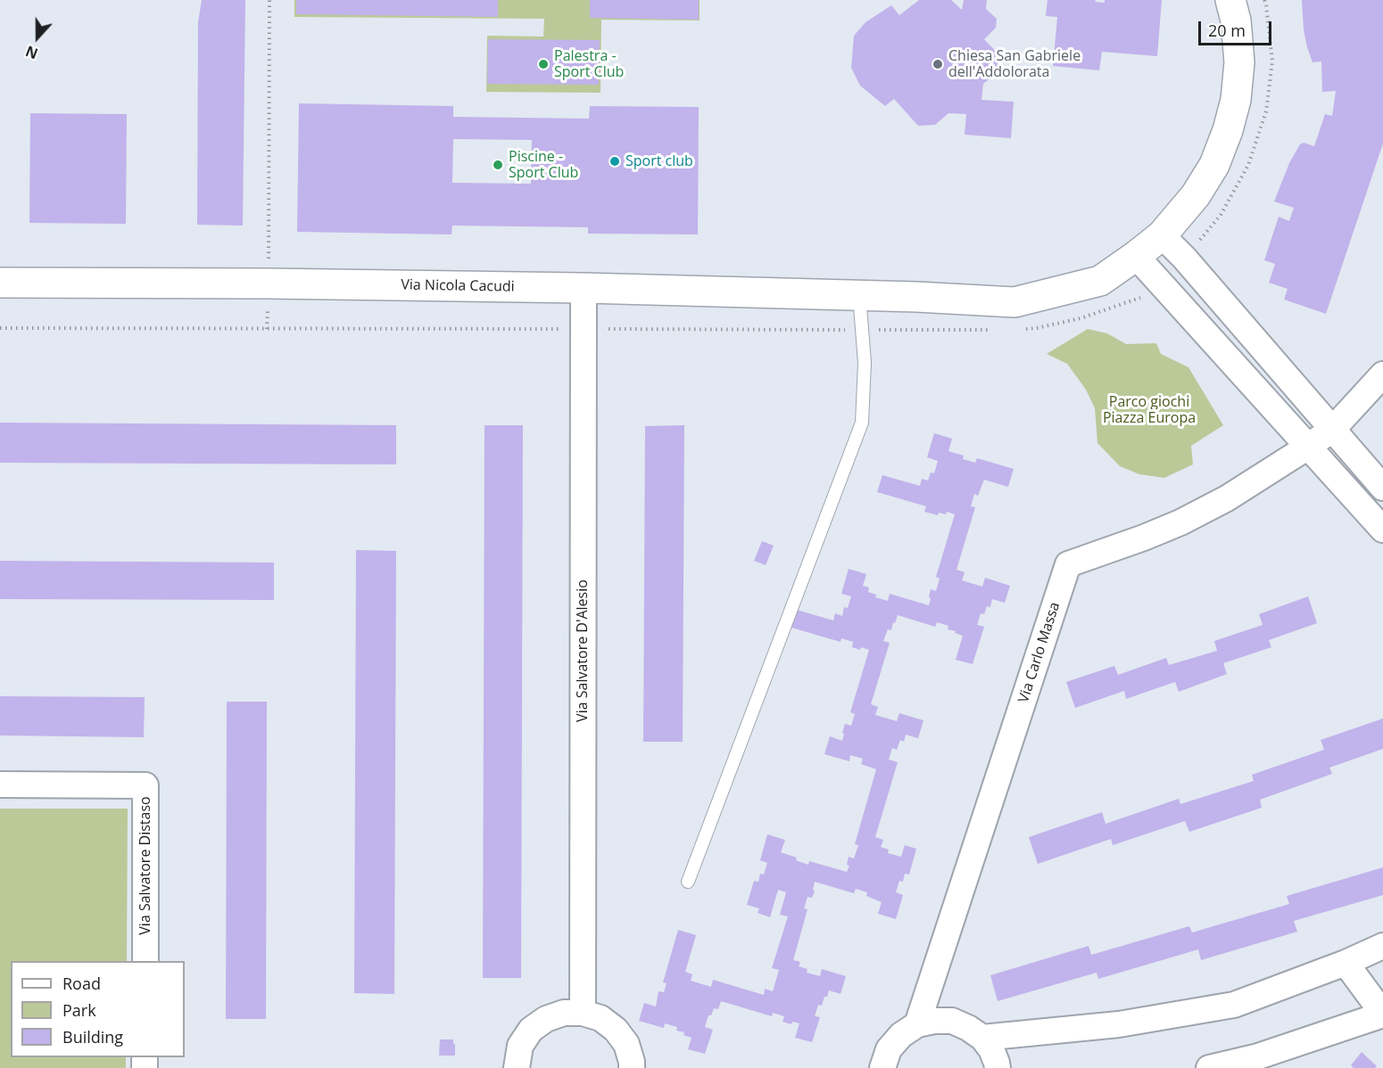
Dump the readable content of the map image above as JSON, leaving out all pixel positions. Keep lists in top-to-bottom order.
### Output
{
  "streets": {
    "street": [
      "Via Nicola Cacudi",
      "Via Salvatore D'Alesio",
      "Via Carlo Massa",
      "Via Salvatore Distaso"
    ]
  },
  "crossings": [
    ["Via Nicola Cacudi", "Via Salvatore D'Alesio"]
  ],
  "parks": ["Parco giochi Piazza Europa"],
  "places": [
    "Palestra - Sport Club",
    "Chiesa San Gabriele dell'Addolorata",
    "Sport club",
    "Piscine - Sport Club"
  ],
  "legend": ["Road", "Park", "Building"],
  "scale_bar": "20 m",
  "north": "bottom"
}
